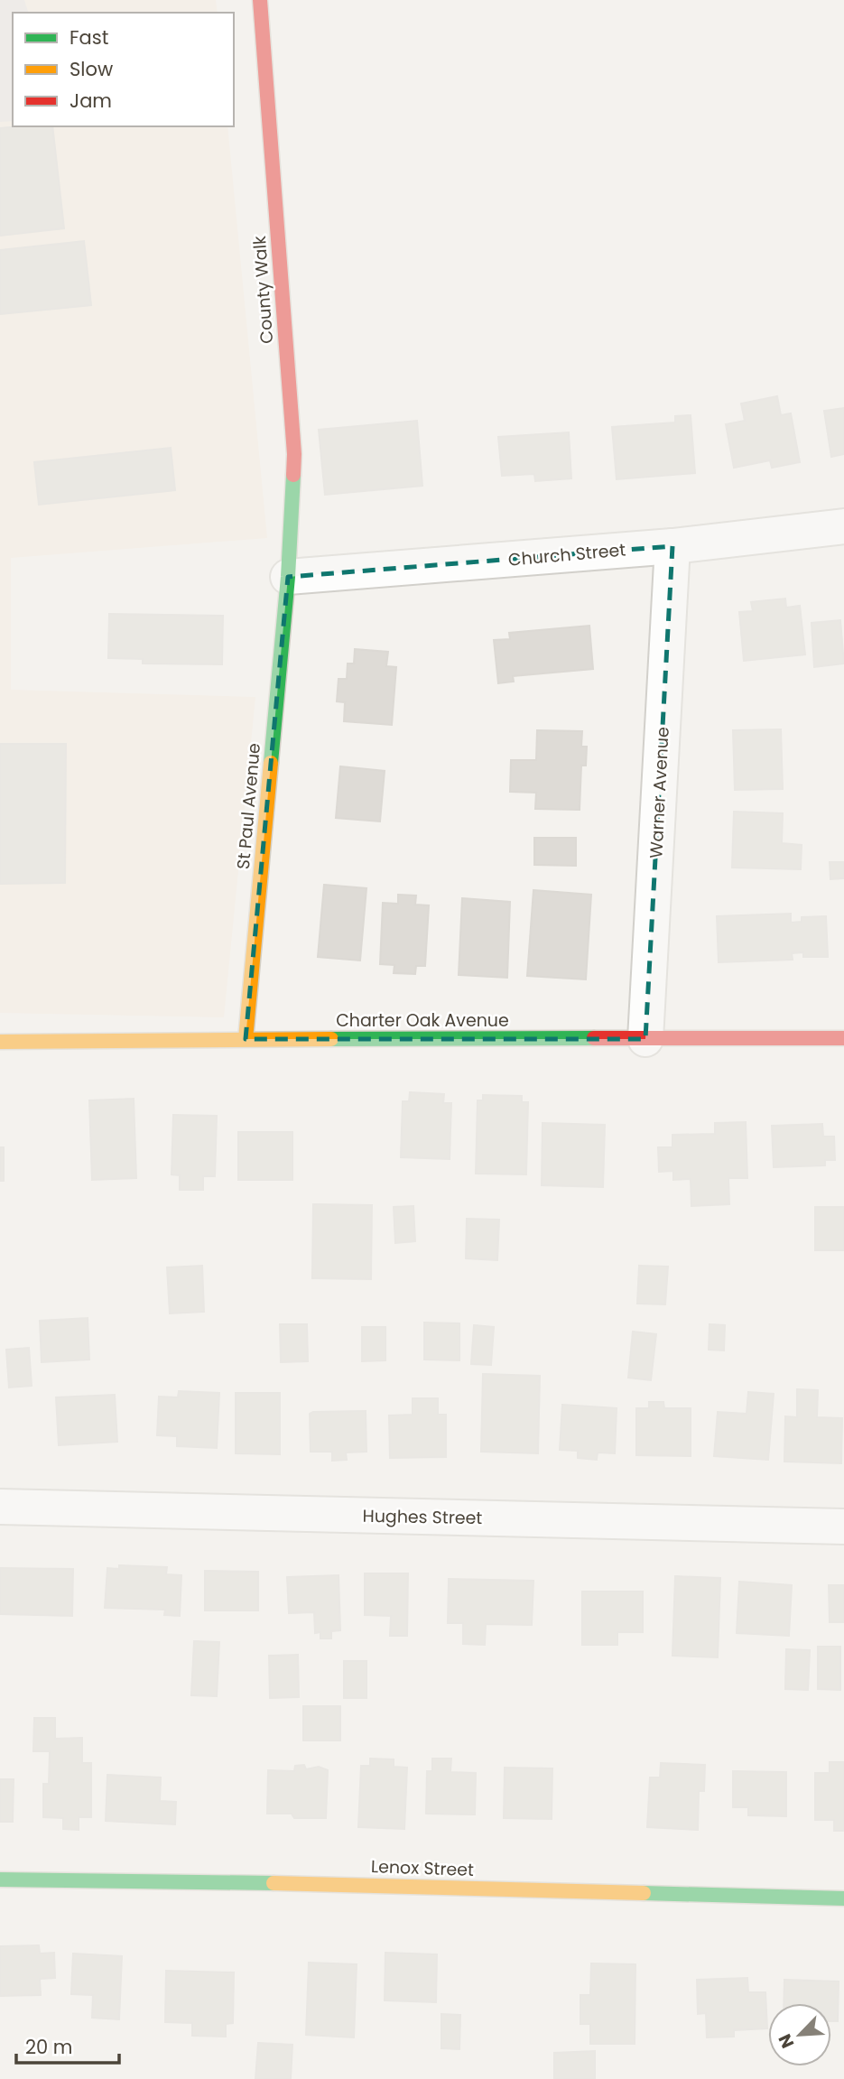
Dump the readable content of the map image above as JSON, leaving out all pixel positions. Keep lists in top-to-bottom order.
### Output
{
  "streets": {
    "street": [
      "County Walk",
      "Church Street",
      "Warner Avenue",
      "St Paul Avenue",
      "Charter Oak Avenue",
      "Hughes Street",
      "Lenox Street"
    ]
  },
  "crossings": [
    ["County Walk", "Church Street"],
    ["County Walk", "St Paul Avenue"],
    ["Church Street", "Warner Avenue"],
    ["Church Street", "St Paul Avenue"],
    ["Warner Avenue", "Charter Oak Avenue"],
    ["St Paul Avenue", "Charter Oak Avenue"]
  ],
  "legend": ["Fast", "Slow", "Jam"],
  "scale_bar": "20 m",
  "north": "bottom left"
}
